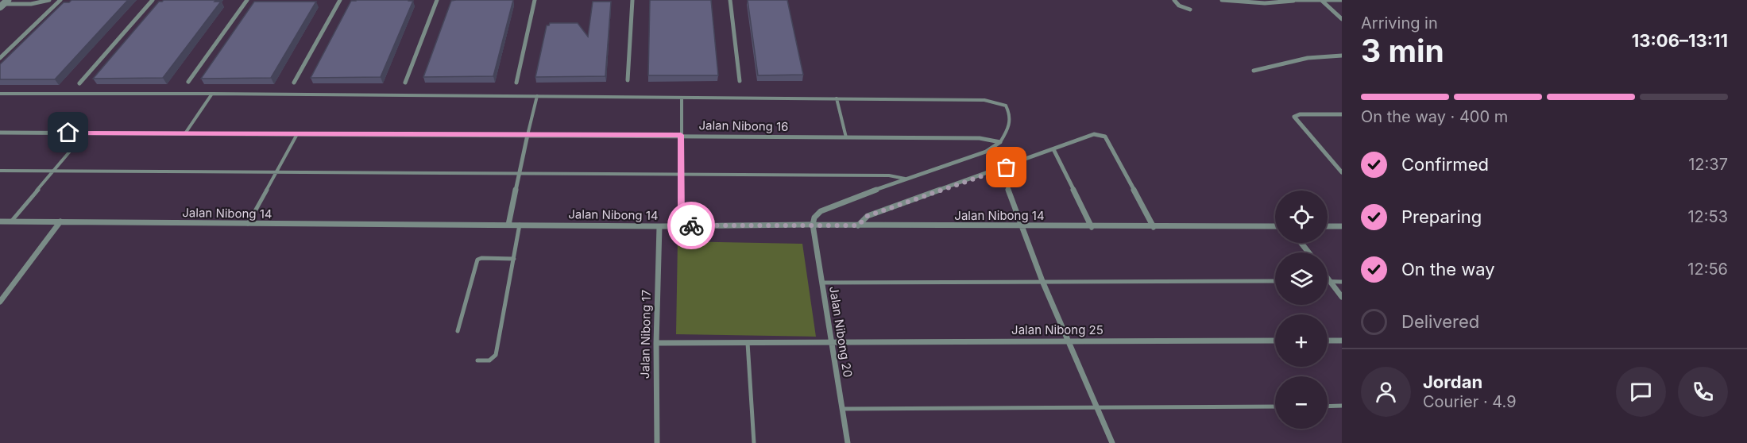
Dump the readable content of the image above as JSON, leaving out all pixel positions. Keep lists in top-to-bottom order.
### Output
{
  "streets": {
    "street": [
      "Jalan Nibong 16",
      "Jalan Nibong 14",
      "Jalan Nibong 25",
      "Jalan Nibong 20",
      "Jalan Nibong 17"
    ]
  },
  "crossings": [
    ["Jalan Nibong 14", "Jalan Nibong 20"],
    ["Jalan Nibong 14", "Jalan Nibong 17"],
    ["Jalan Nibong 25", "Jalan Nibong 20"],
    ["Jalan Nibong 25", "Jalan Nibong 17"]
  ],
  "page": {
    "heading": ["3 min", "Arriving in", "13:06–13:11"],
    "panel": ["Jordan", "Courier · 4.9"],
    "bar": "On the way · 400 m",
    "list": [
      ["Confirmed", "12:37"],
      ["Preparing", "12:53"],
      ["On the way", "12:56"],
      "Delivered"
    ],
    "map_buttons": ["+", "−"]
  }
}
